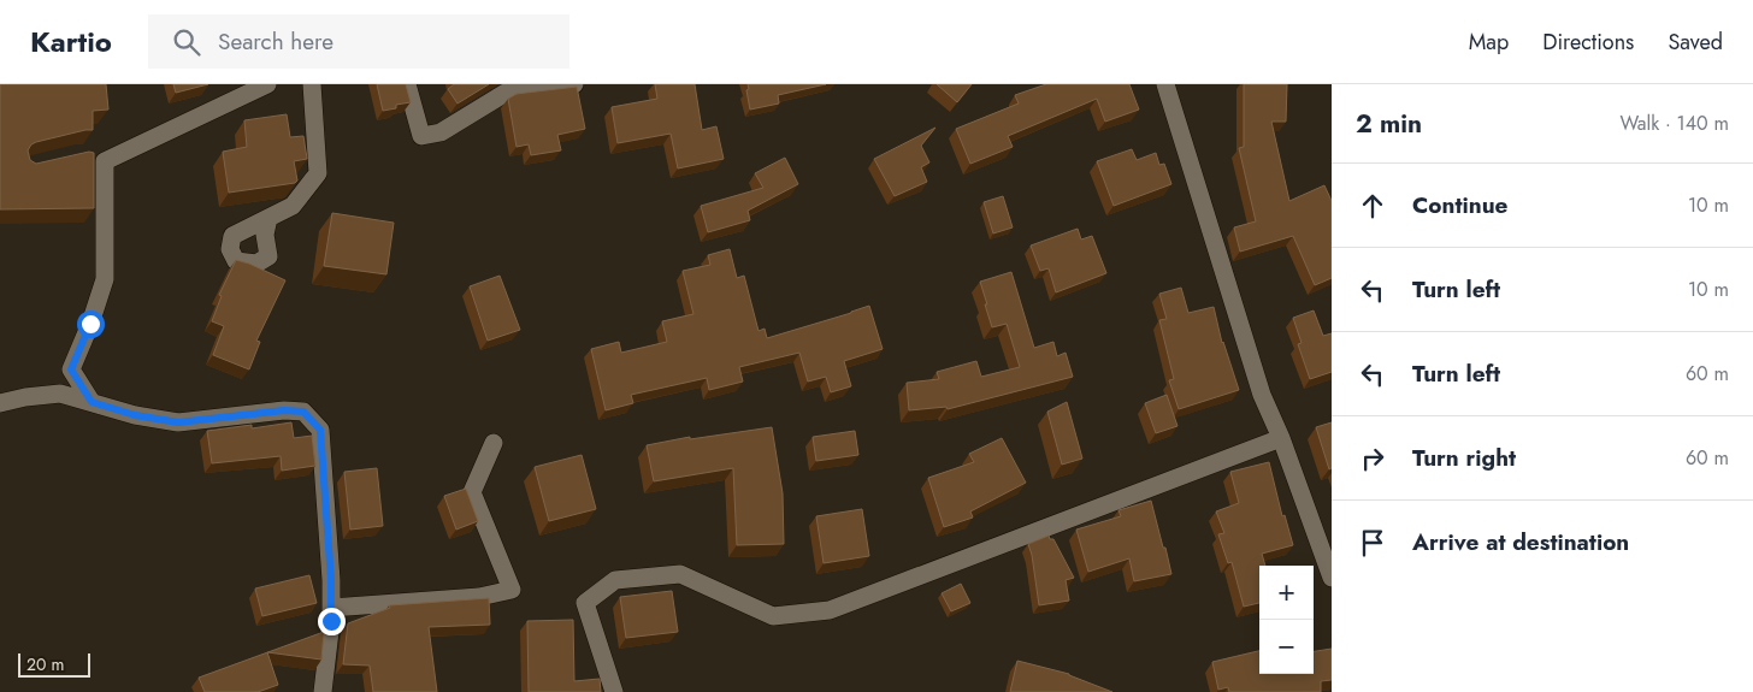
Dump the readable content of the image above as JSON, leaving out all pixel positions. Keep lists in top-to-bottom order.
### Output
{
  "scale_bar": "20 m",
  "page": {
    "header": "Kartio",
    "search": "Search here",
    "nav": ["Map", "Directions", "Saved"],
    "heading": ["2 min", "Walk · 140 m"],
    "list": [
      ["Continue", "10 m"],
      ["Turn left", "10 m"],
      ["Turn left", "60 m"],
      ["Turn right", "60 m"],
      "Arrive at destination"
    ],
    "map_buttons": ["+", "−"],
    "scale": "20 m"
  }
}
